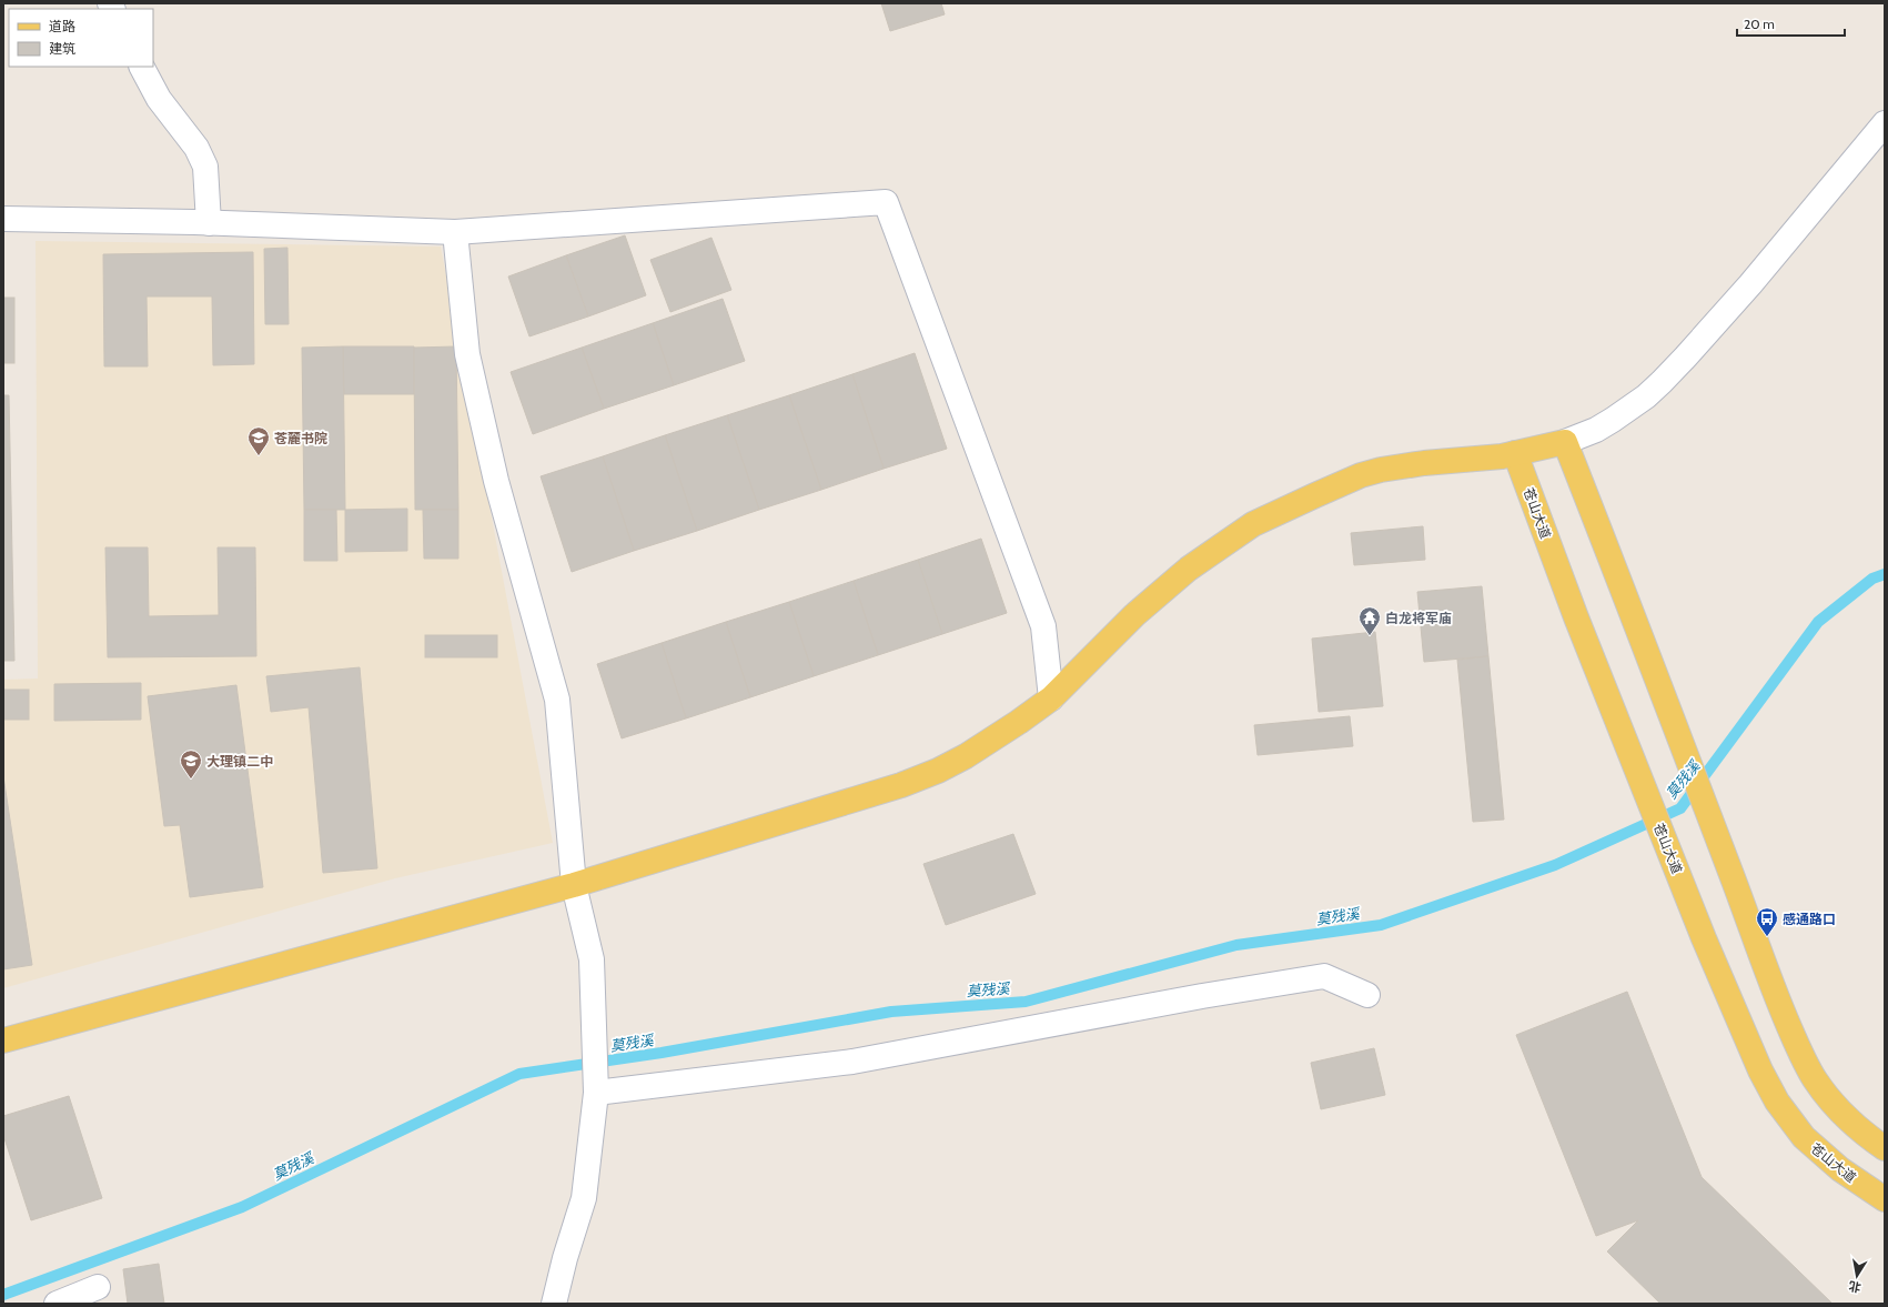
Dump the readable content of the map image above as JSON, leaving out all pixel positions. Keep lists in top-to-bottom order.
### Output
{
  "streets": {
    "main road": ["苍山大道"]
  },
  "water": ["莫残溪"],
  "places": {
    "school or university": ["苍麓书院", "大理镇二中"],
    "temple": ["白龙将军庙"],
    "bus stop": ["感通路口"]
  },
  "legend": ["道路", "建筑"],
  "scale_bar": "20 m",
  "north": "bottom"
}
